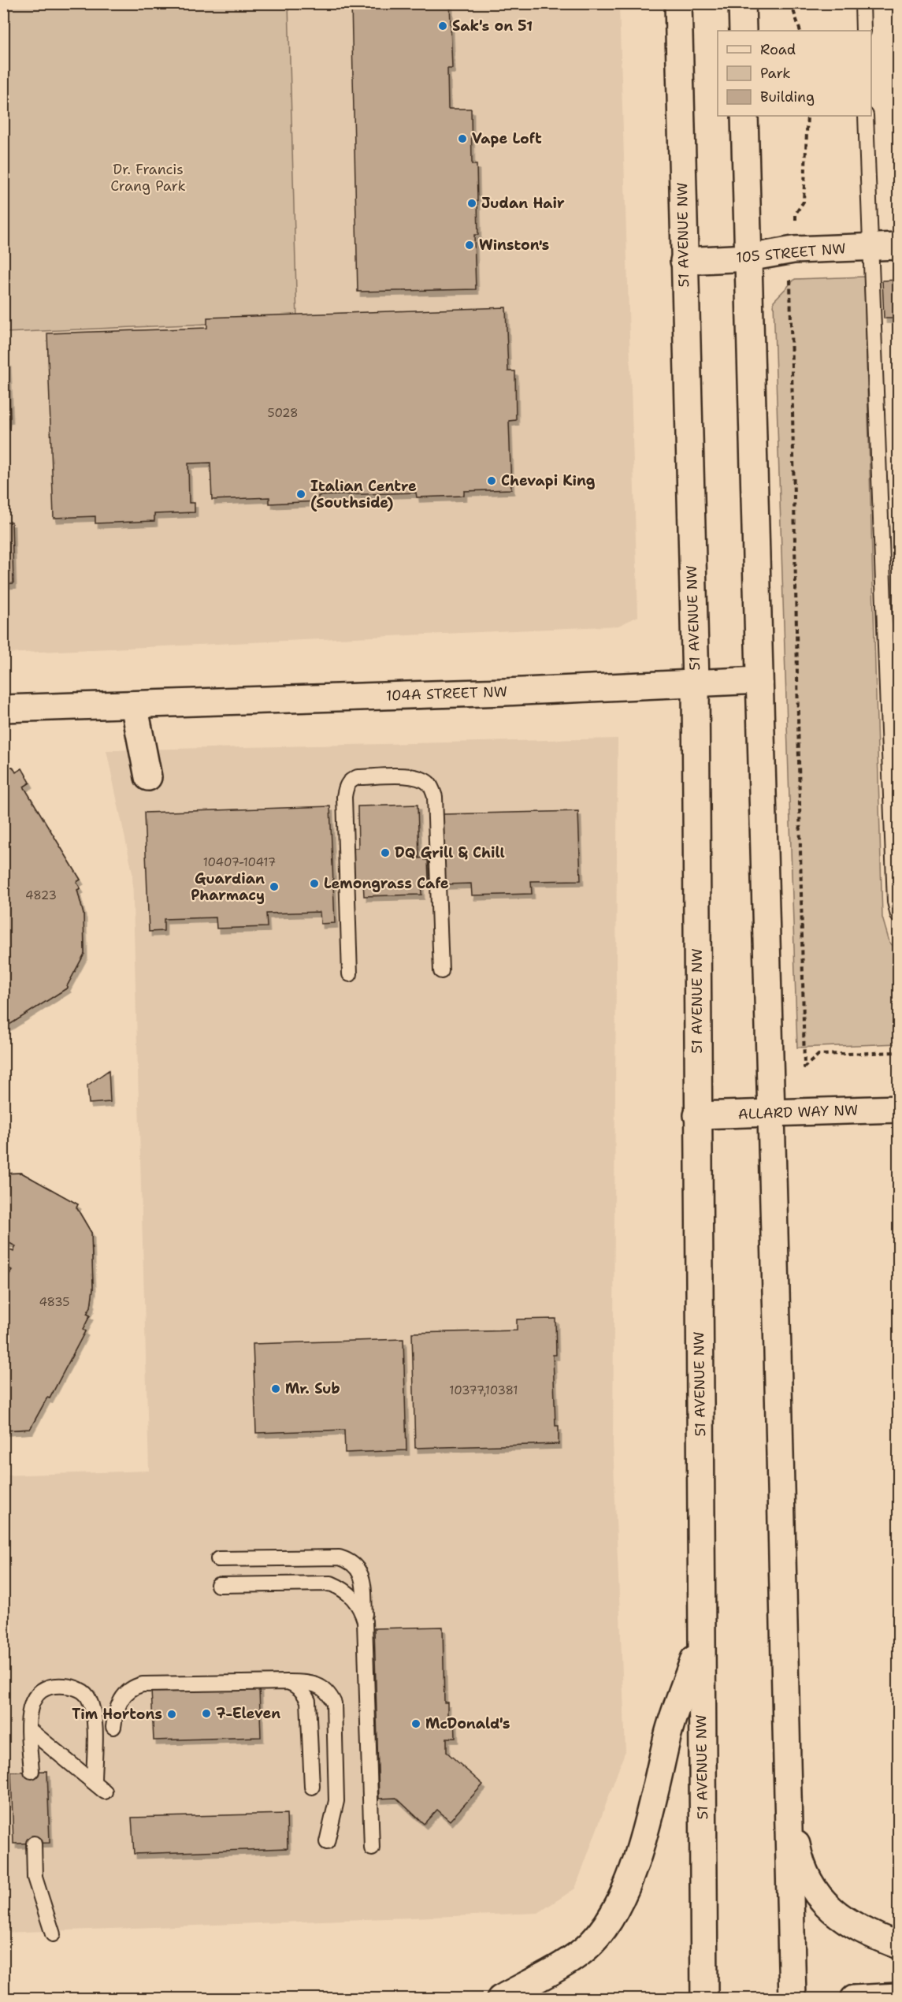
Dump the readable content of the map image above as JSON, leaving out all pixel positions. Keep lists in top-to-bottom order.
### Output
{
  "streets": {
    "main road": [
      "51 AVENUE NW",
      "105 STREET NW",
      "104A STREET NW",
      "ALLARD WAY NW"
    ]
  },
  "crossings": [
    ["51 AVENUE NW", "105 STREET NW"],
    ["51 AVENUE NW", "104A STREET NW"],
    ["51 AVENUE NW", "ALLARD WAY NW"]
  ],
  "parks": ["Dr. Francis Crang Park"],
  "places": [
    "Sak's on 51",
    "Vape Loft",
    "Judan Hair",
    "Winston's",
    "Chevapi King",
    "Italian Centre (Southside)",
    "DQ Grill & Chill",
    "Lemongrass Cafe",
    "Guardian Pharmacy",
    "Mr. Sub",
    "7-Eleven",
    "Tim Hortons",
    "McDonald's"
  ],
  "house_numbers": [
    "5028",
    "10407-10417",
    "4823",
    "4835",
    "10377,10381"
  ],
  "legend": ["Road", "Park", "Building"]
}
